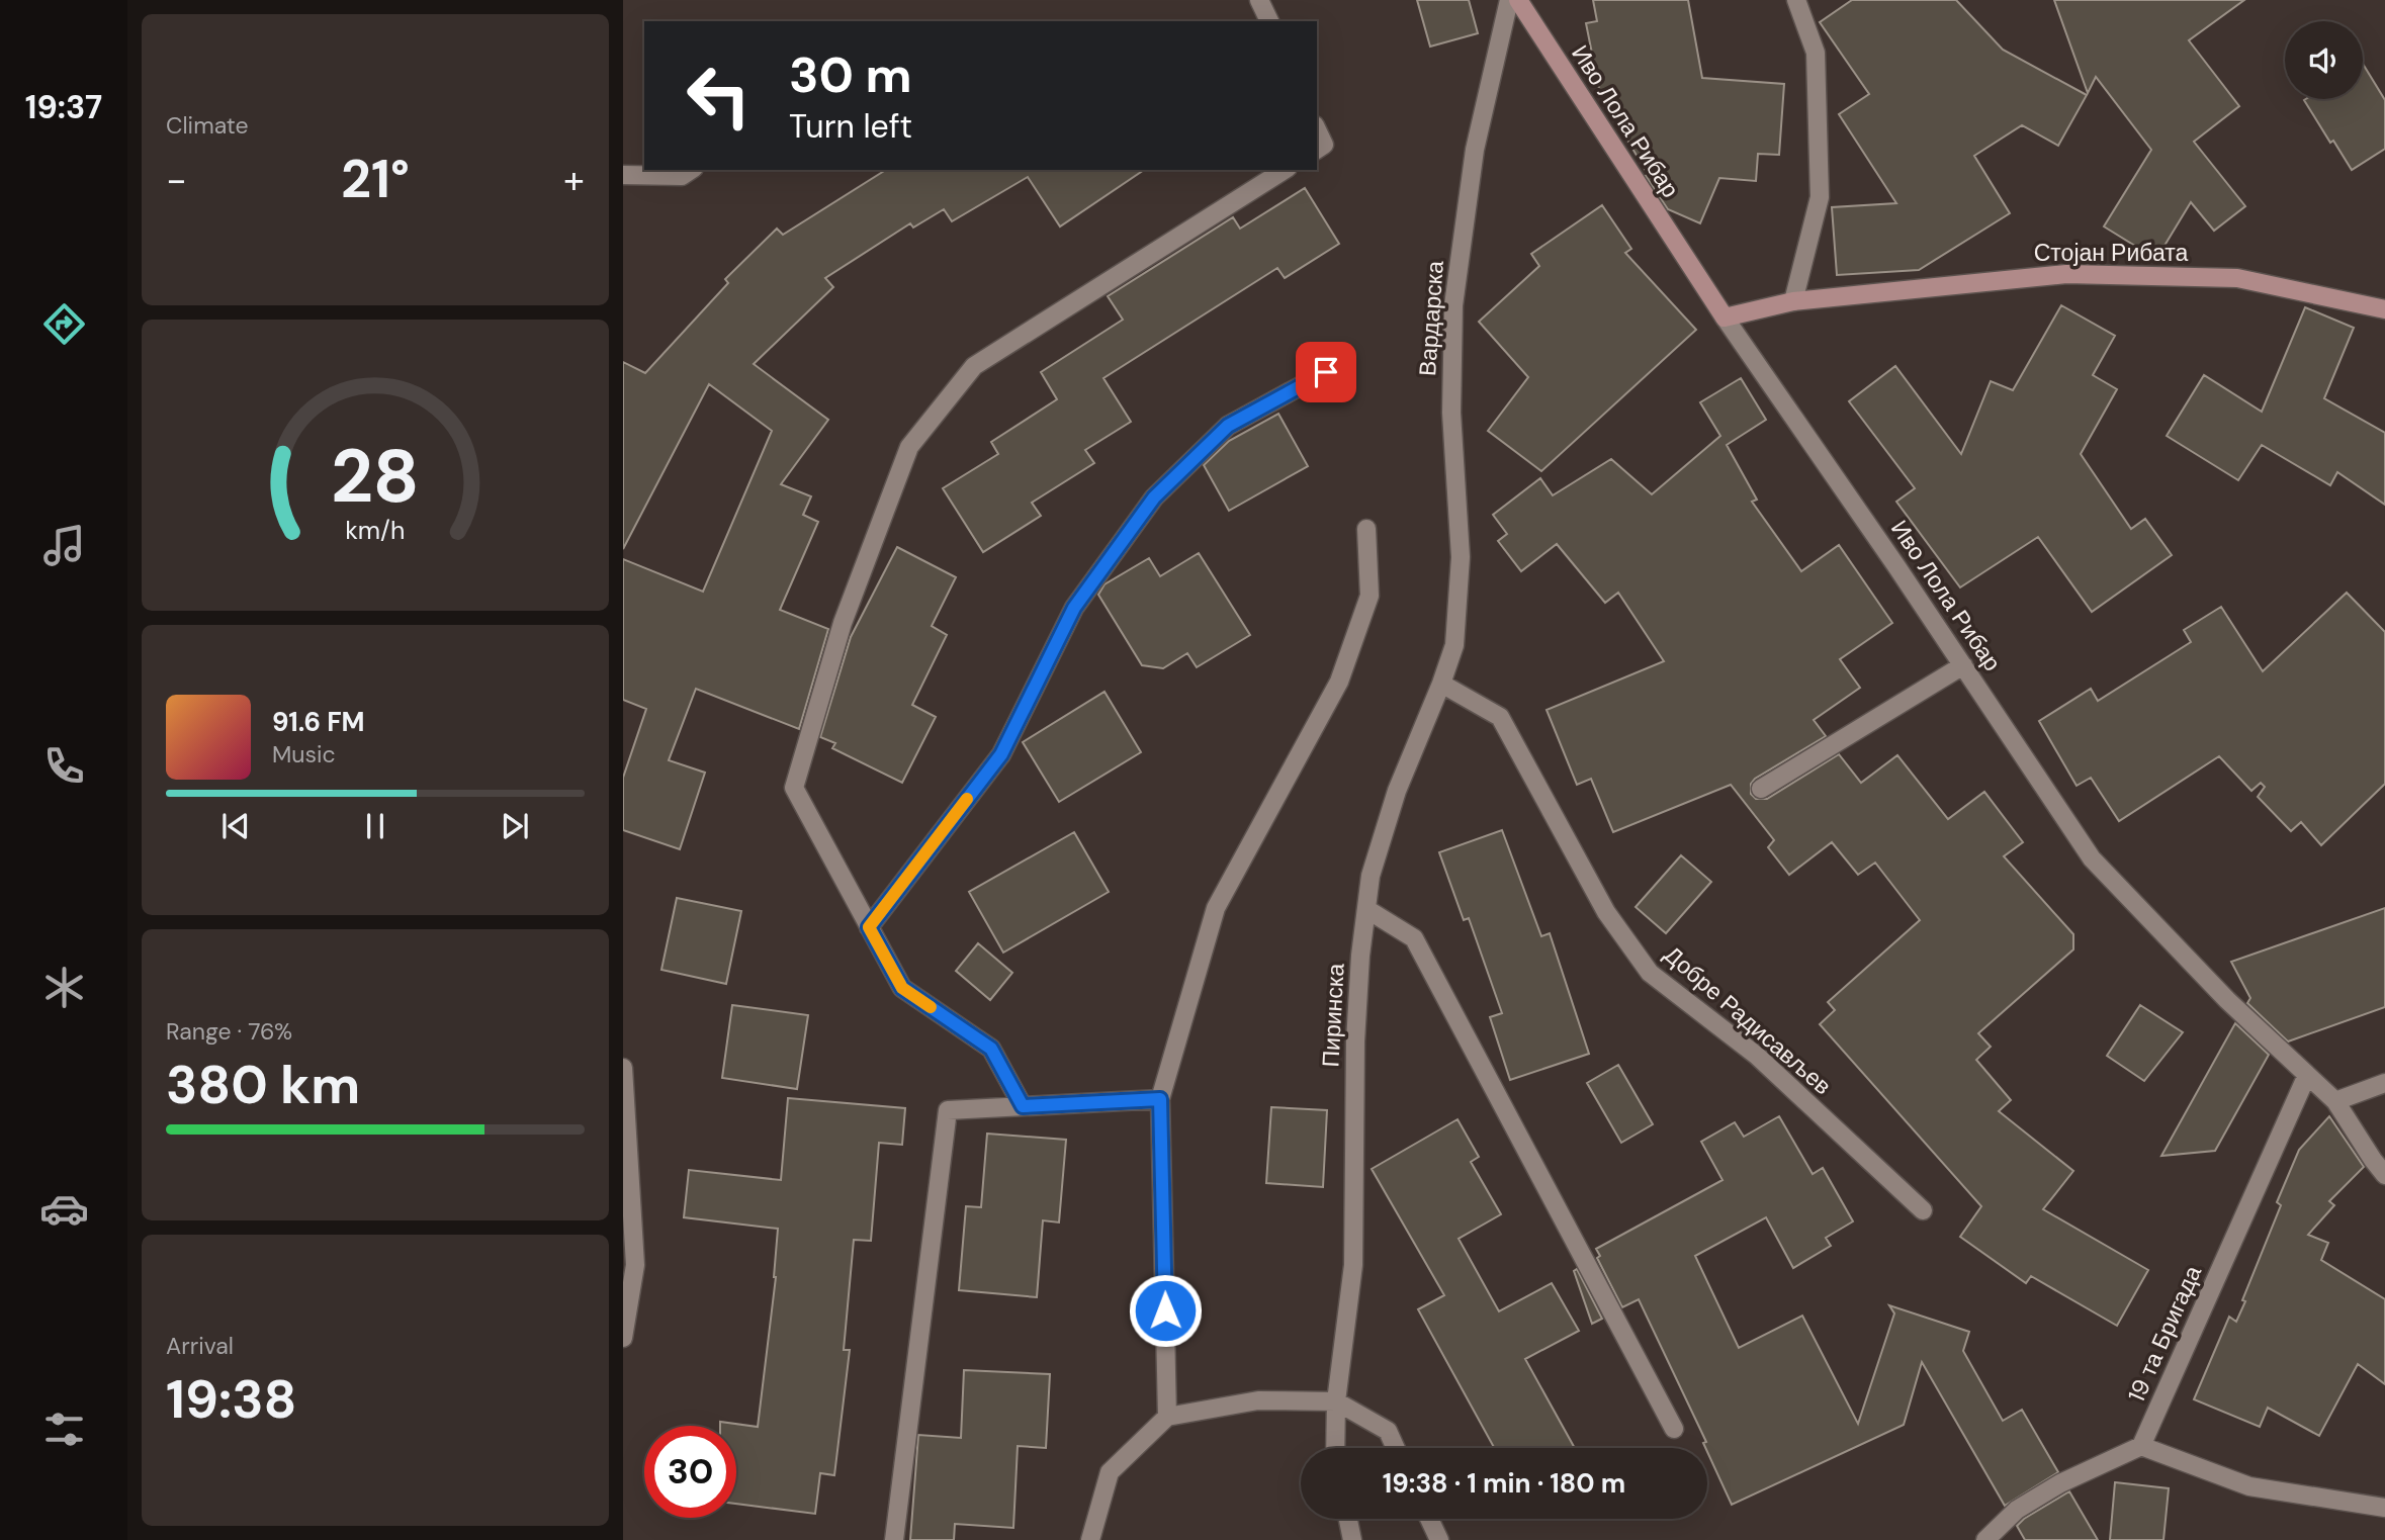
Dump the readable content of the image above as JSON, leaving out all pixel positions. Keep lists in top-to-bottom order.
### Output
{
  "streets": {
    "street": [
      "Иво Лола Рибар",
      "Стојан Рибата",
      "Вардарска",
      "Пиринска",
      "Добре Радисављев",
      "19 та Бригада"
    ]
  },
  "crossings": [
    ["Иво Лола Рибар", "Стојан Рибата"],
    ["Иво Лола Рибар", "19 та Бригада"],
    ["Вардарска", "Пиринска"],
    ["Пиринска", "Добре Радисављев"]
  ],
  "page": {
    "tabs": "19:37",
    "tile": [
      "Climate",
      ["Range · 76%", "380 km"],
      ["Arrival", "19:38"]
    ],
    "turn": ["30 m", "Turn left"],
    "heat": ["−", "21°", "+"],
    "song": ["91.6 FM", "Music"],
    "limit": "30",
    "trip": "19:38 · 1 min · 180 m",
    "gauge": ["28", "km/h"]
  }
}
